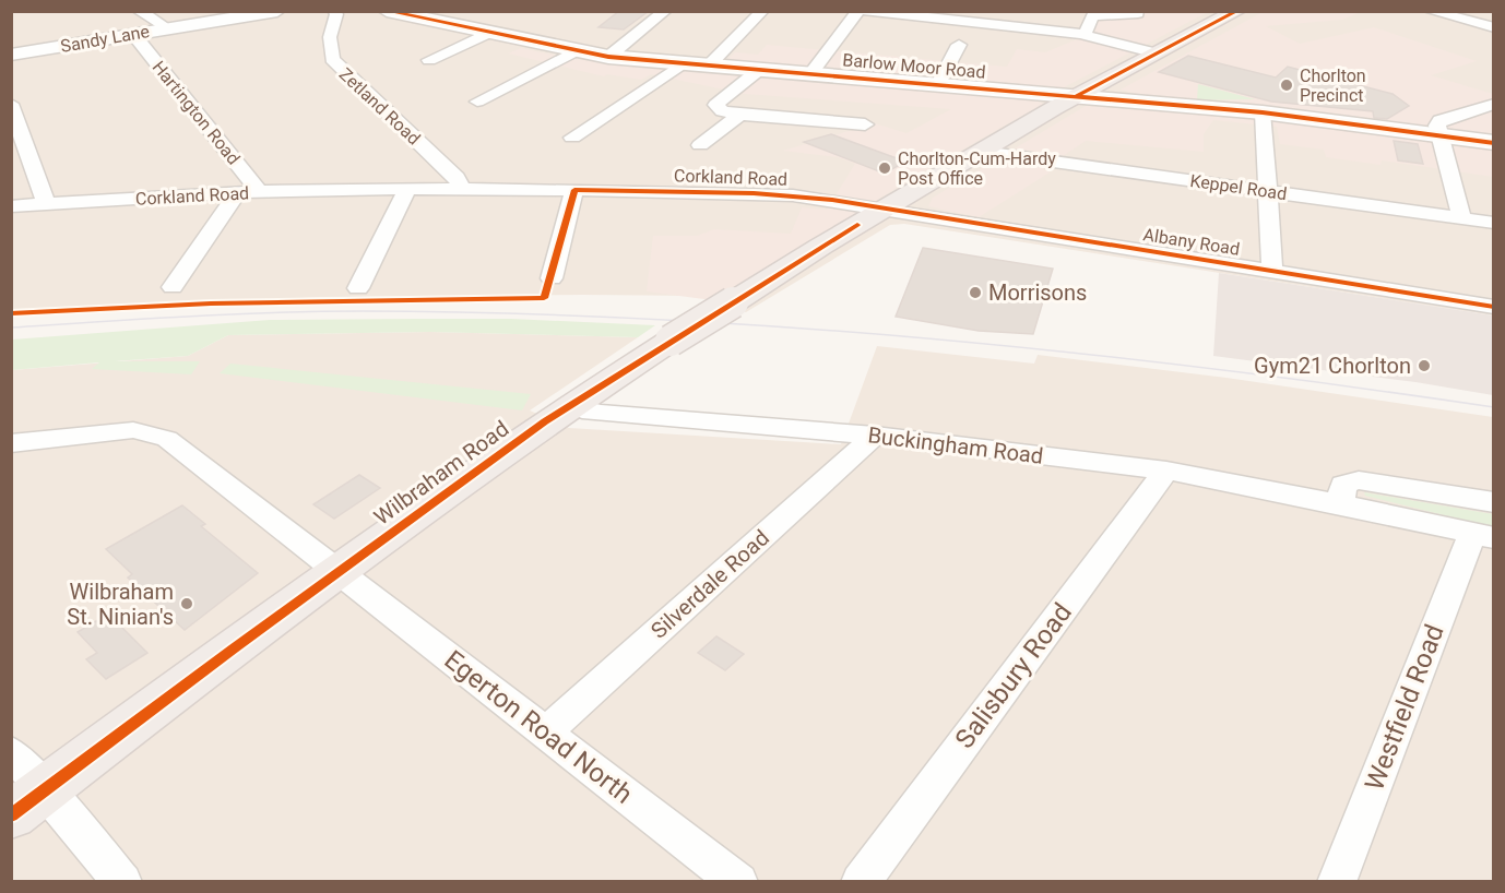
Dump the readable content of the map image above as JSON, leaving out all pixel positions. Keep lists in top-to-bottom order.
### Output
{
  "streets": {
    "highway": ["Wilbraham Road"],
    "main road": ["Barlow Moor Road"],
    "street": [
      "Sandy Lane",
      "Zetland Road",
      "Hartington Road",
      "Corkland Road",
      "Keppel Road",
      "Albany Road",
      "Buckingham Road",
      "Silverdale Road",
      "Salisbury Road",
      "Westfield Road",
      "Egerton Road North"
    ]
  },
  "crossings": [
    ["Sandy Lane", "Hartington Road"],
    ["Barlow Moor Road", "Wilbraham Road"],
    ["Zetland Road", "Corkland Road"],
    ["Hartington Road", "Corkland Road"],
    ["Corkland Road", "Albany Road"],
    ["Corkland Road", "Wilbraham Road"],
    ["Keppel Road", "Wilbraham Road"],
    ["Albany Road", "Wilbraham Road"],
    ["Buckingham Road", "Wilbraham Road"],
    ["Buckingham Road", "Silverdale Road"],
    ["Buckingham Road", "Salisbury Road"],
    ["Buckingham Road", "Westfield Road"],
    ["Wilbraham Road", "Egerton Road North"],
    ["Silverdale Road", "Egerton Road North"]
  ],
  "places": [
    "Chorlton Precinct",
    "Chorlton-Cum-Hardy Post Office",
    "Morrisons",
    "Gym21 Chorlton",
    "Wilbraham St. Ninian's"
  ]
}
